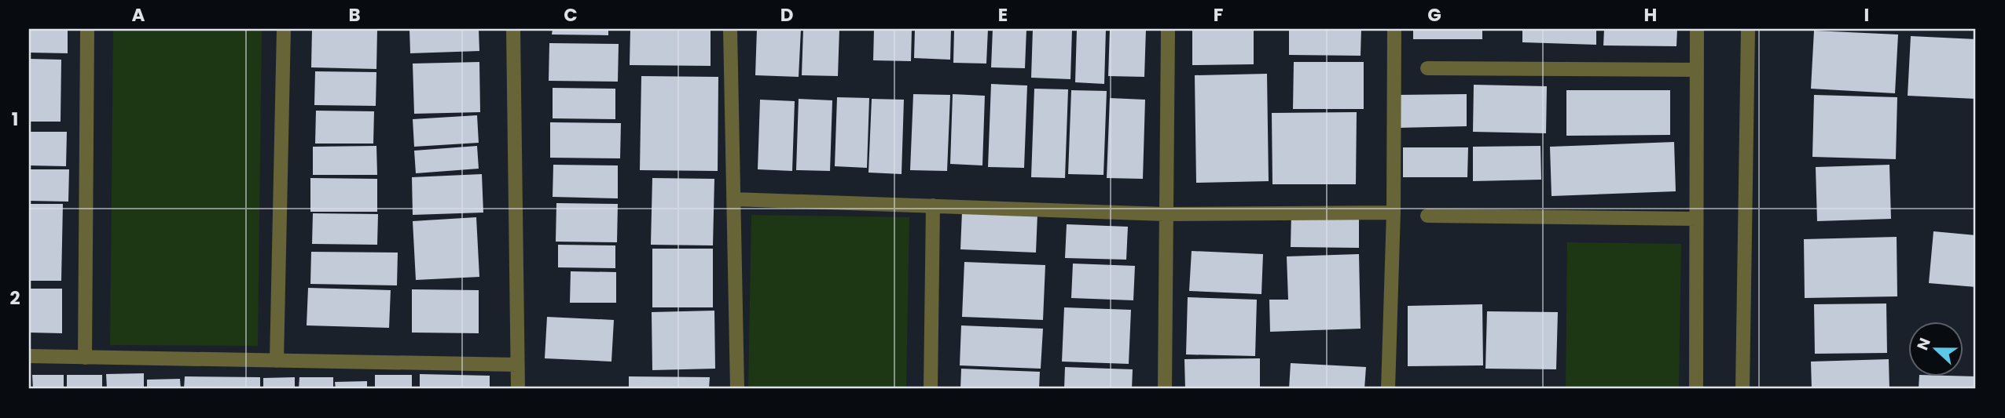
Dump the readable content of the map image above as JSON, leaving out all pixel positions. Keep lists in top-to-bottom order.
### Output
{
  "north": "left",
  "grid": {
    "columns": [
      "A",
      "B",
      "C",
      "D",
      "E",
      "F",
      "G",
      "H",
      "I"
    ],
    "rows": ["1", "2"]
  }
}
